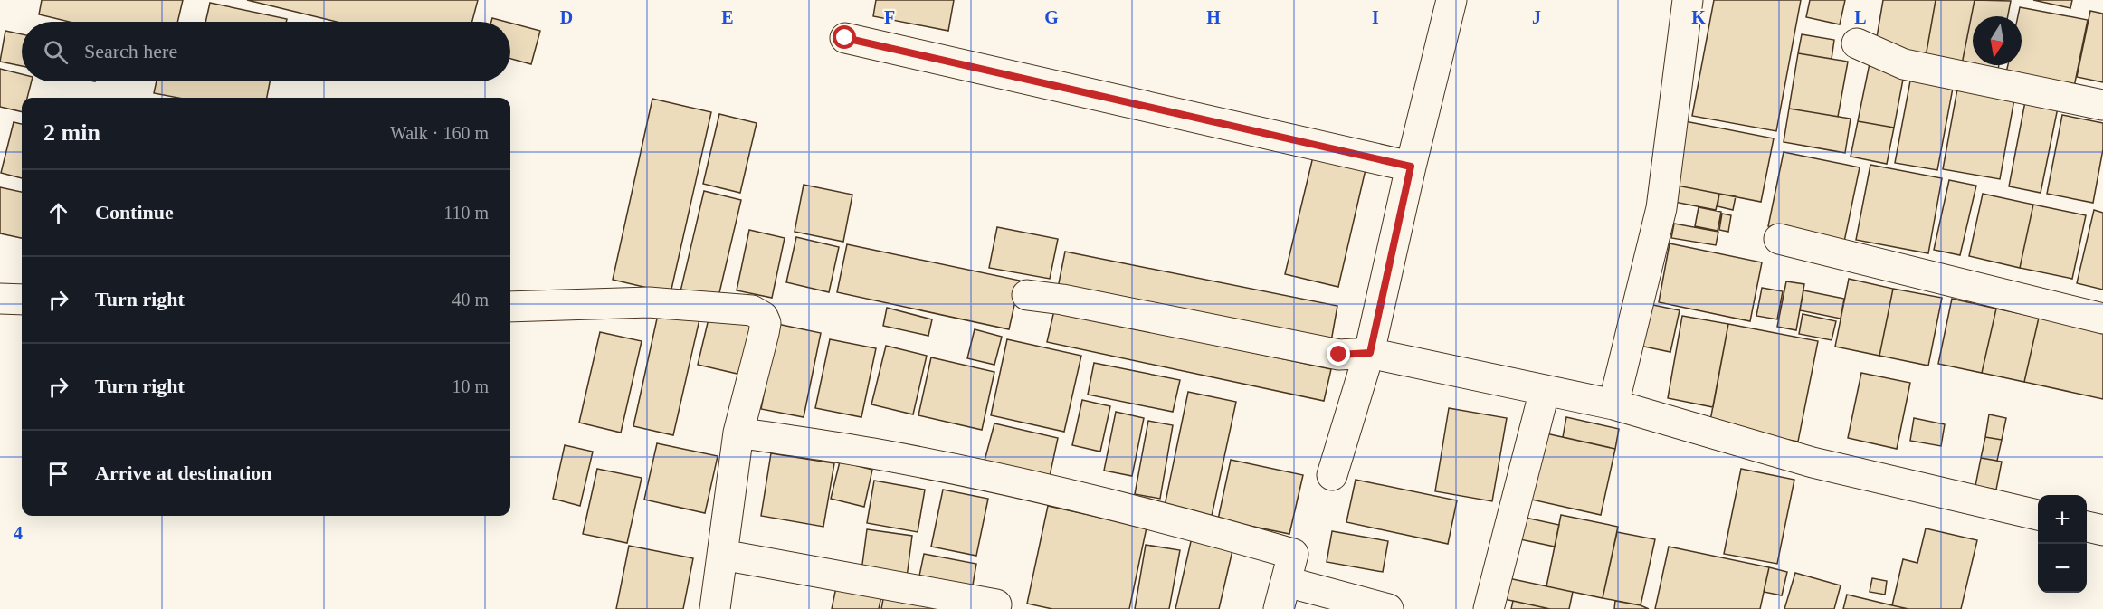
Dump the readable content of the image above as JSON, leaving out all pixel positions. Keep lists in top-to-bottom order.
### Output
{
  "north": "bottom",
  "page": {
    "search": "Search here",
    "heading": ["2 min", "Walk · 160 m"],
    "list": [
      ["Continue", "110 m"],
      ["Turn right", "40 m"],
      ["Turn right", "10 m"],
      "Arrive at destination"
    ],
    "map_buttons": ["+", "−"]
  },
  "grid": {
    "columns": [
      "D",
      "E",
      "F",
      "G",
      "H",
      "I",
      "J",
      "K",
      "L"
    ],
    "rows": ["4"]
  }
}
